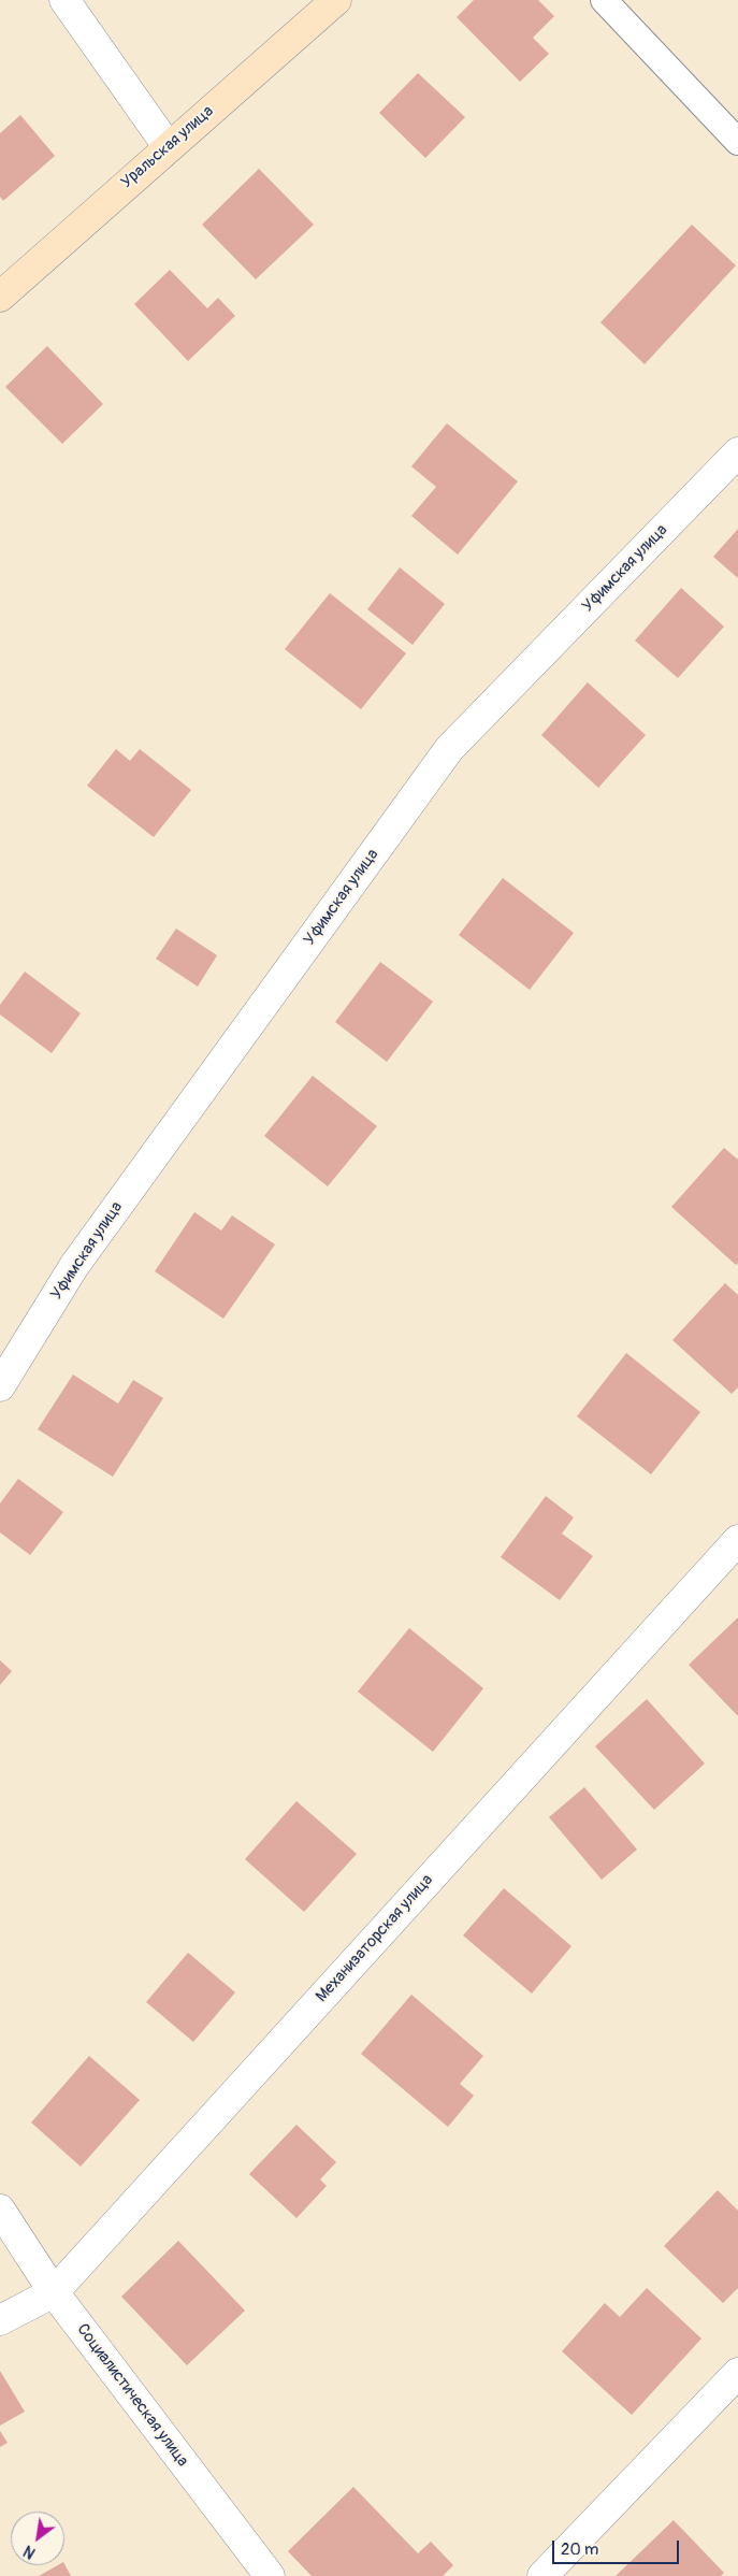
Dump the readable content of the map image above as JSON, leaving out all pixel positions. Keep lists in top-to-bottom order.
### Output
{
  "streets": {
    "main road": ["Уральская улица"],
    "street": ["Уфимская улица", "Механизаторская улица", "Социалистическая улица"]
  },
  "crossings": [
    ["Механизаторская улица", "Социалистическая улица"]
  ],
  "scale_bar": "20 m",
  "north": "bottom left"
}
